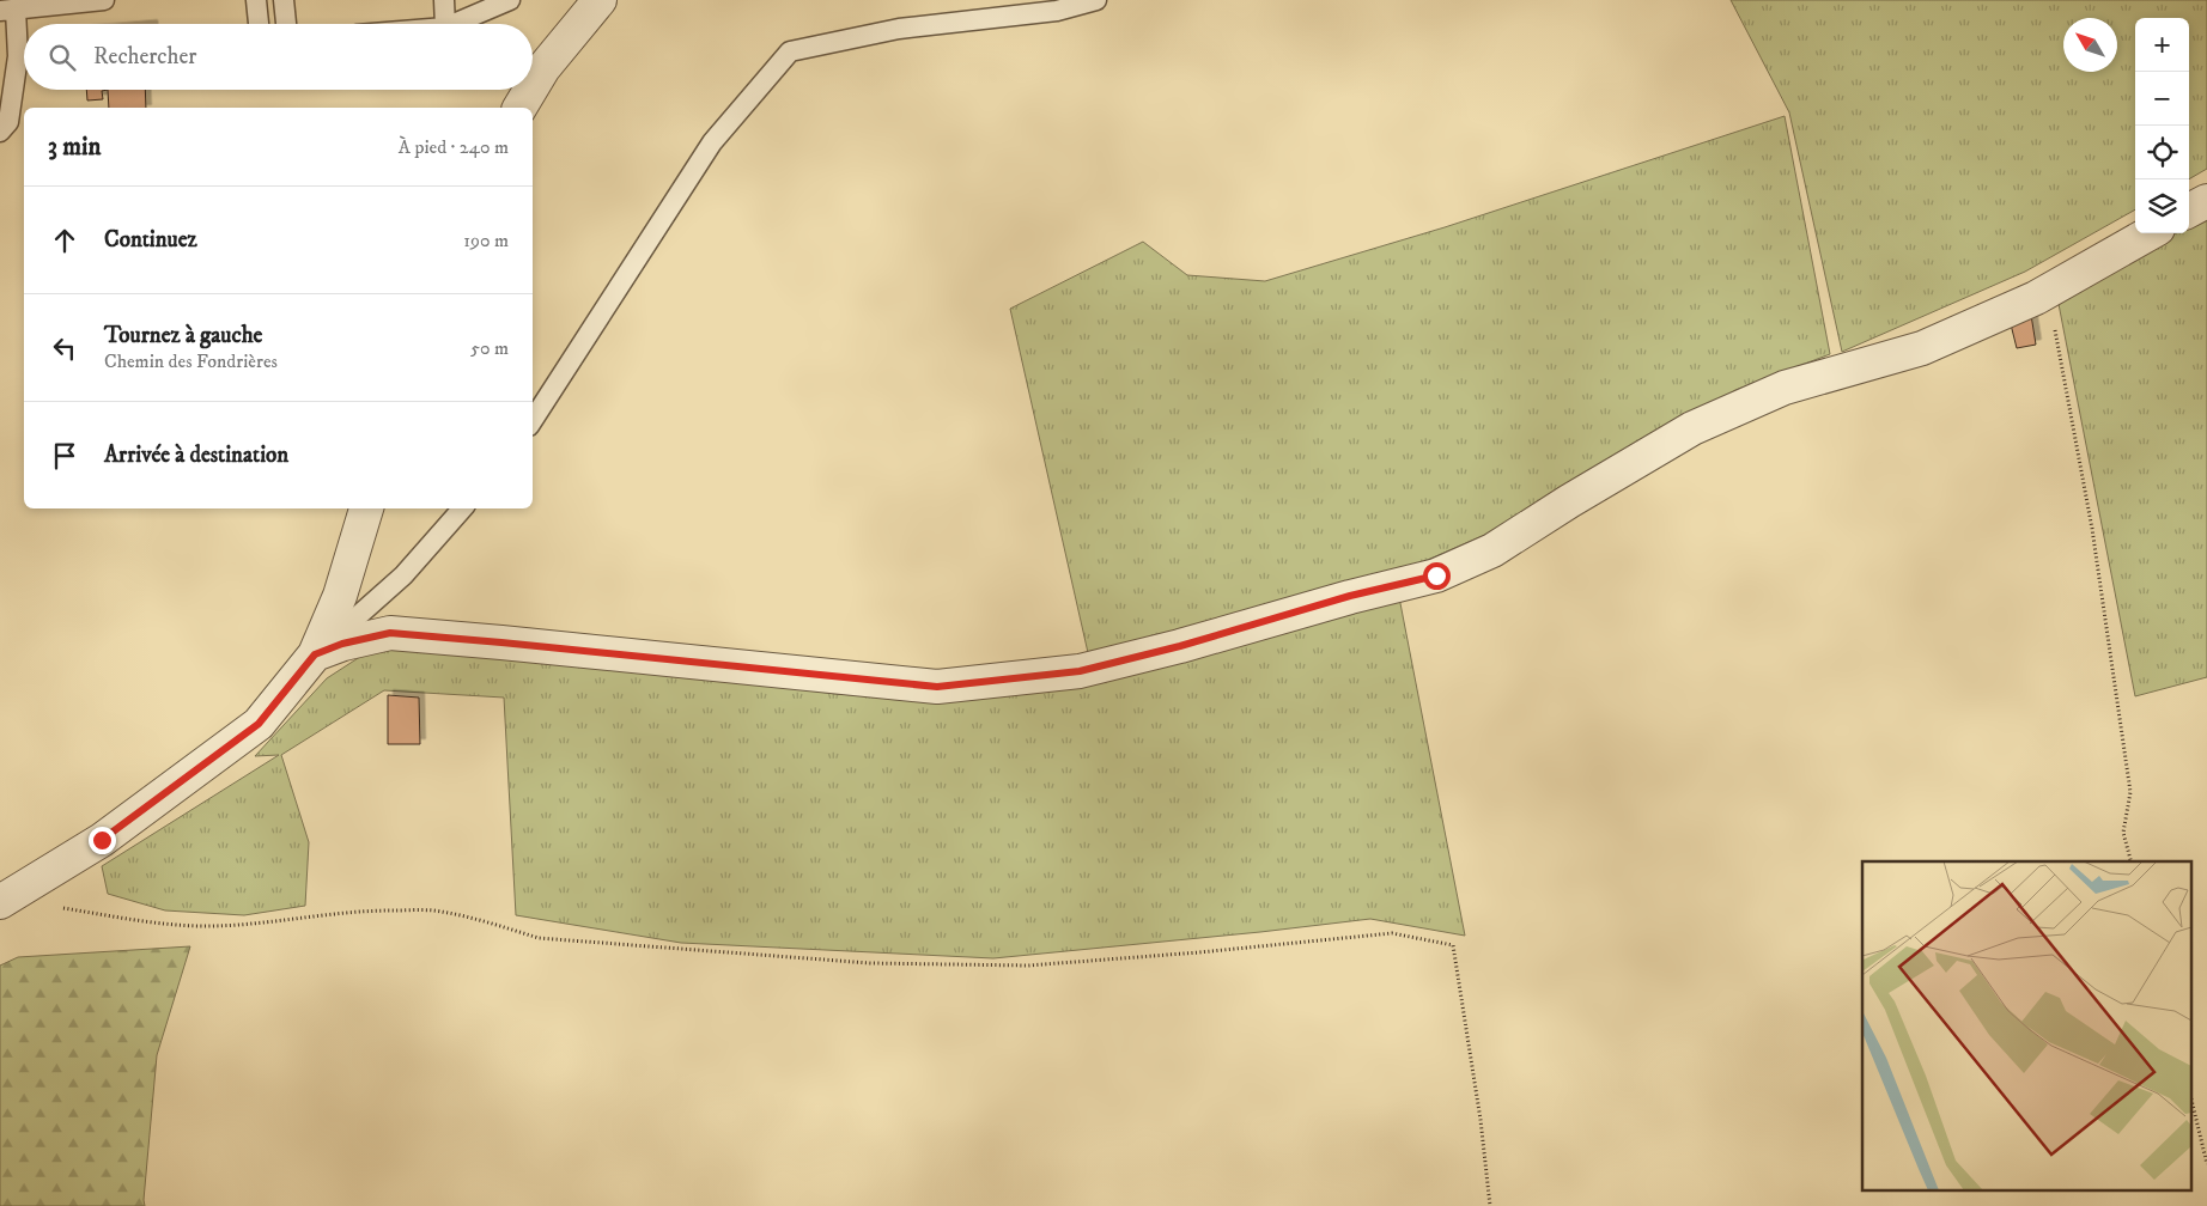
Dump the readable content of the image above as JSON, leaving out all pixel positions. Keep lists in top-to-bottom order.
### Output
{
  "north": "top left",
  "page": {
    "map_buttons": ["+", "−"],
    "search": "Rechercher",
    "heading": ["3 min", "À pied · 240 m"],
    "list": [
      ["Continuez", "190 m"],
      ["Tournez à gauche", "Chemin des Fondrières", "50 m"],
      "Arrivée à destination"
    ]
  }
}
